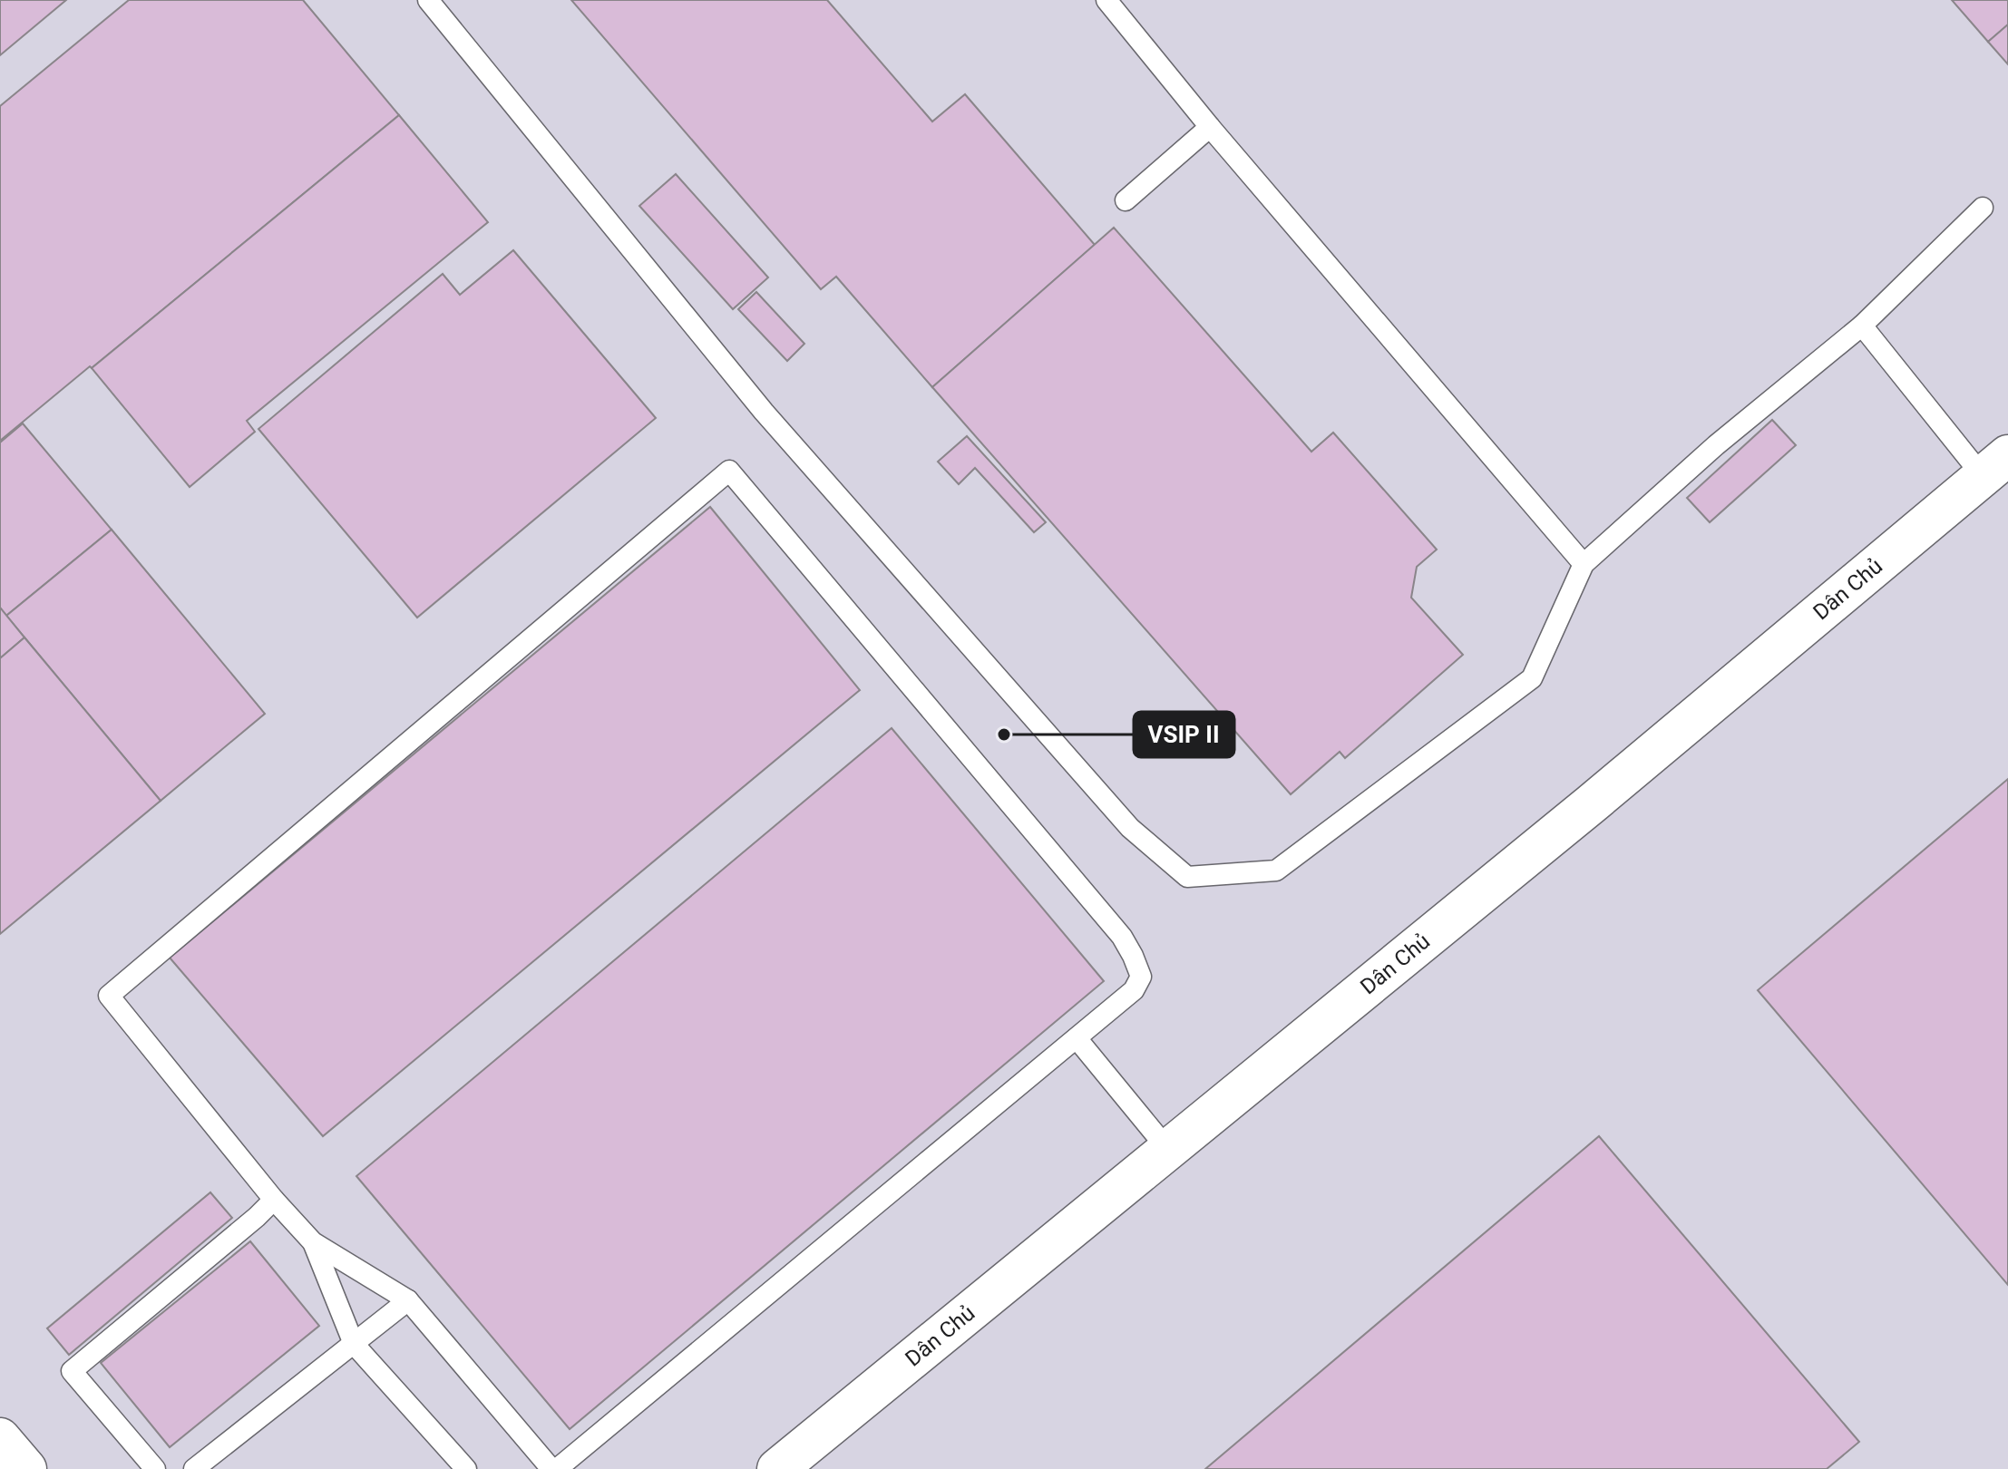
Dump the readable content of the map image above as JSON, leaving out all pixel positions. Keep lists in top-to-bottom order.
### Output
{
  "streets": {
    "main road": ["Dân Chủ"]
  },
  "places": ["VSIP II"]
}
